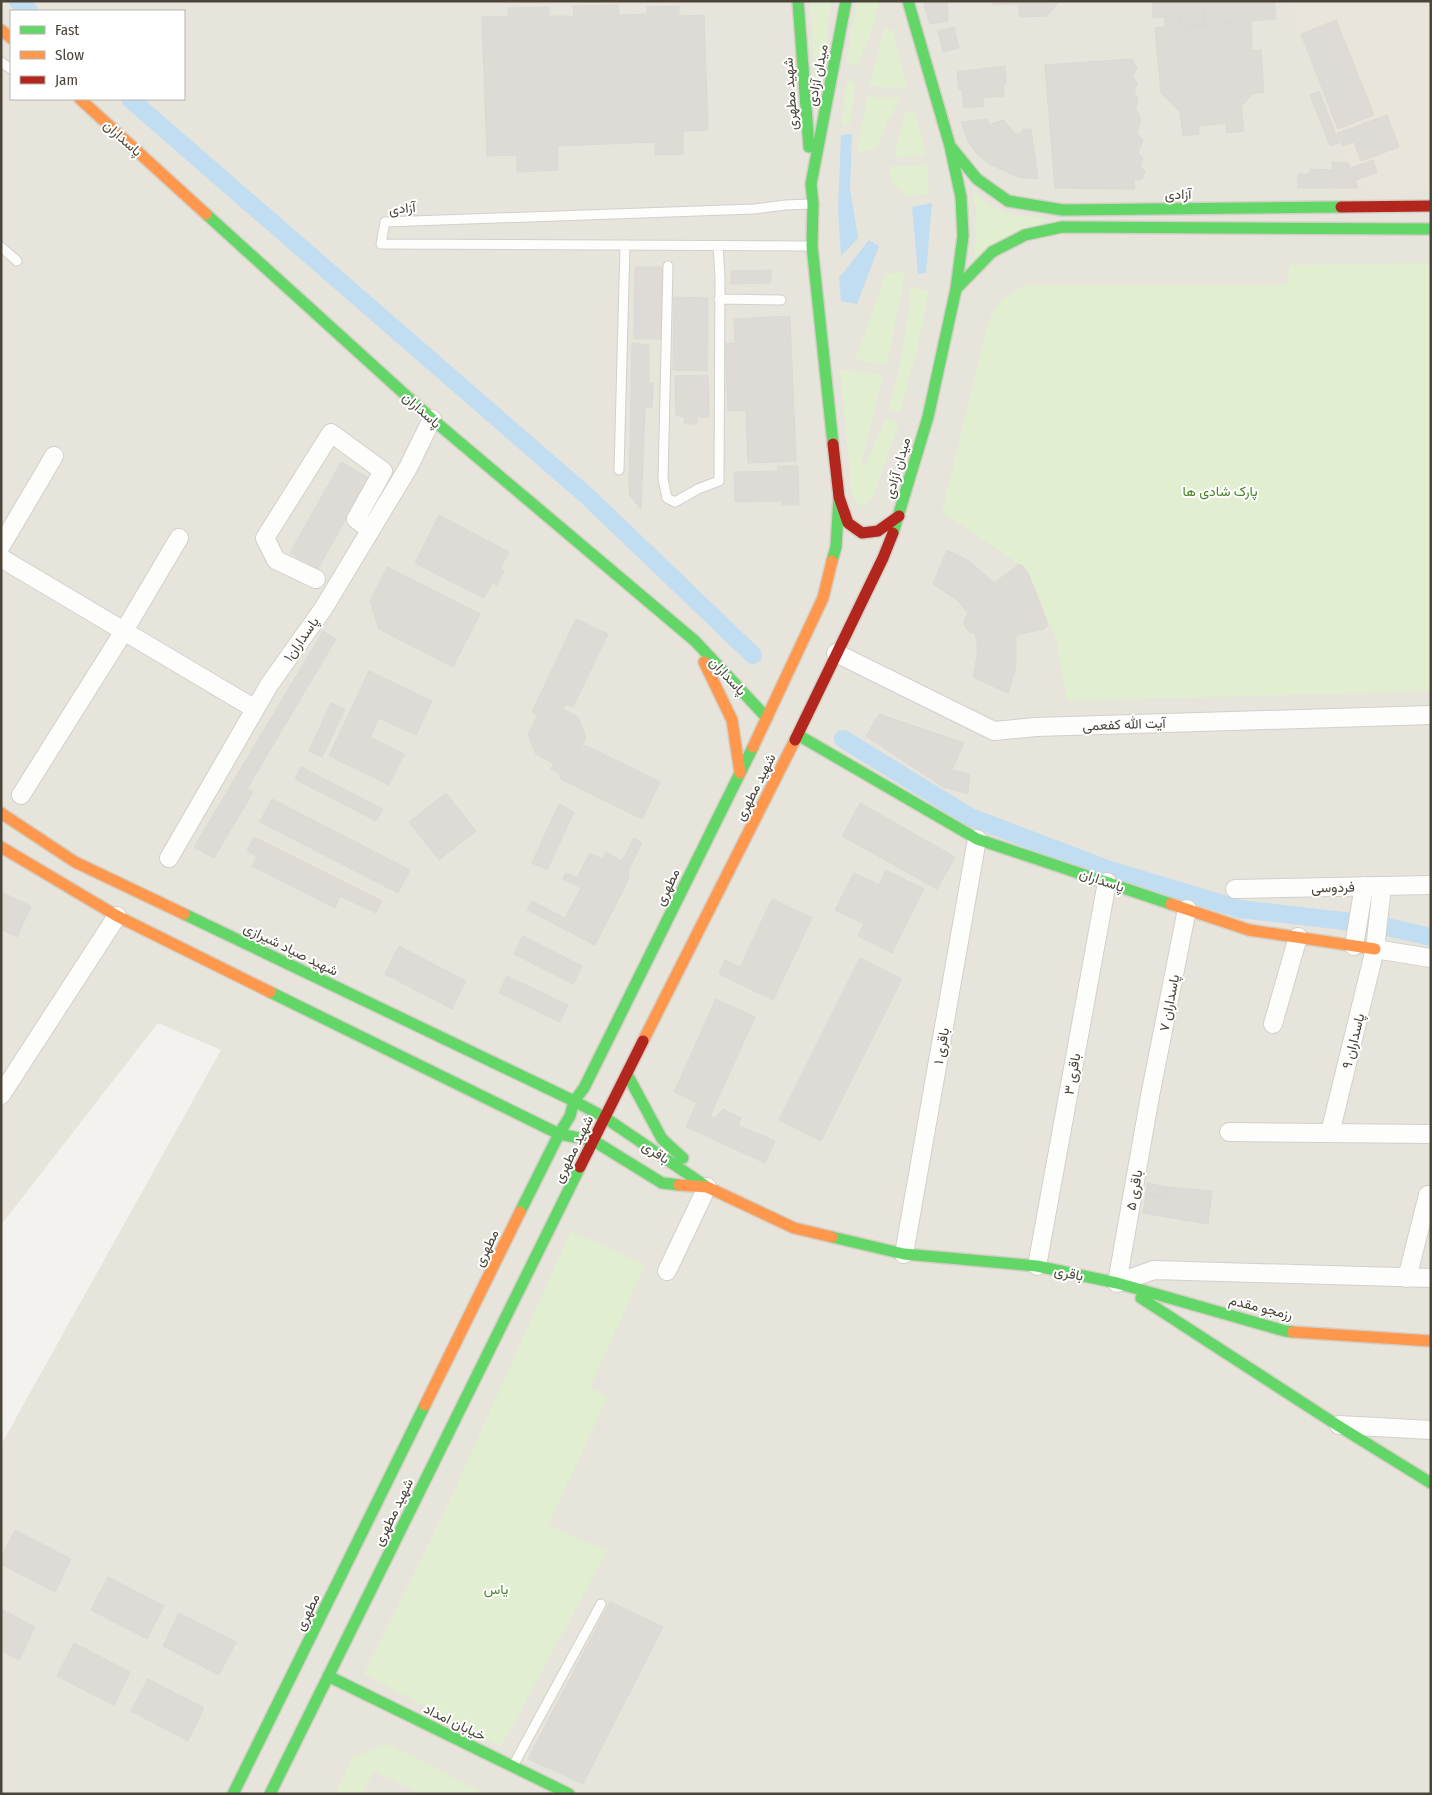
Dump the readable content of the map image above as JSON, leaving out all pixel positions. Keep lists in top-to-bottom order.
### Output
{
  "streets": {
    "main road": [
      "میدان آزادی",
      "شهید مطهری",
      "پاسداران",
      "آزادی",
      "مطهری",
      "شهید صیاد شیرازی",
      "باقری",
      "رزمجو مقدم",
      "خیابان امداد"
    ],
    "street": [
      "پاسداران۱",
      "آیت الله کفعمی",
      "فردوسی",
      "پاسداران ۷",
      "پاسداران ۹",
      "باقری ۱",
      "باقری ۳",
      "باقری ۵"
    ]
  },
  "crossings": [
    ["میدان آزادی", "شهید مطهری"],
    ["میدان آزادی", "آزادی"],
    ["شهید مطهری", "پاسداران"],
    ["شهید مطهری", "آیت الله کفعمی"],
    ["شهید مطهری", "شهید صیاد شیرازی"],
    ["شهید مطهری", "باقری"],
    ["شهید مطهری", "خیابان امداد"],
    ["پاسداران", "پاسداران۱"],
    ["پاسداران", "مطهری"],
    ["پاسداران", "پاسداران ۷"],
    ["پاسداران", "پاسداران ۹"],
    ["پاسداران", "باقری ۱"],
    ["پاسداران", "باقری ۳"],
    ["مطهری", "شهید صیاد شیرازی"],
    ["فردوسی", "پاسداران ۹"],
    ["شهید صیاد شیرازی", "باقری"],
    ["پاسداران ۷", "باقری ۵"],
    ["باقری ۱", "باقری"],
    ["باقری ۳", "باقری"],
    ["باقری", "باقری ۵"],
    ["باقری", "رزمجو مقدم"],
    ["باقری ۵", "رزمجو مقدم"]
  ],
  "parks": ["پارک شادی ها", "یاس"],
  "legend": ["Fast", "Slow", "Jam"]
}
